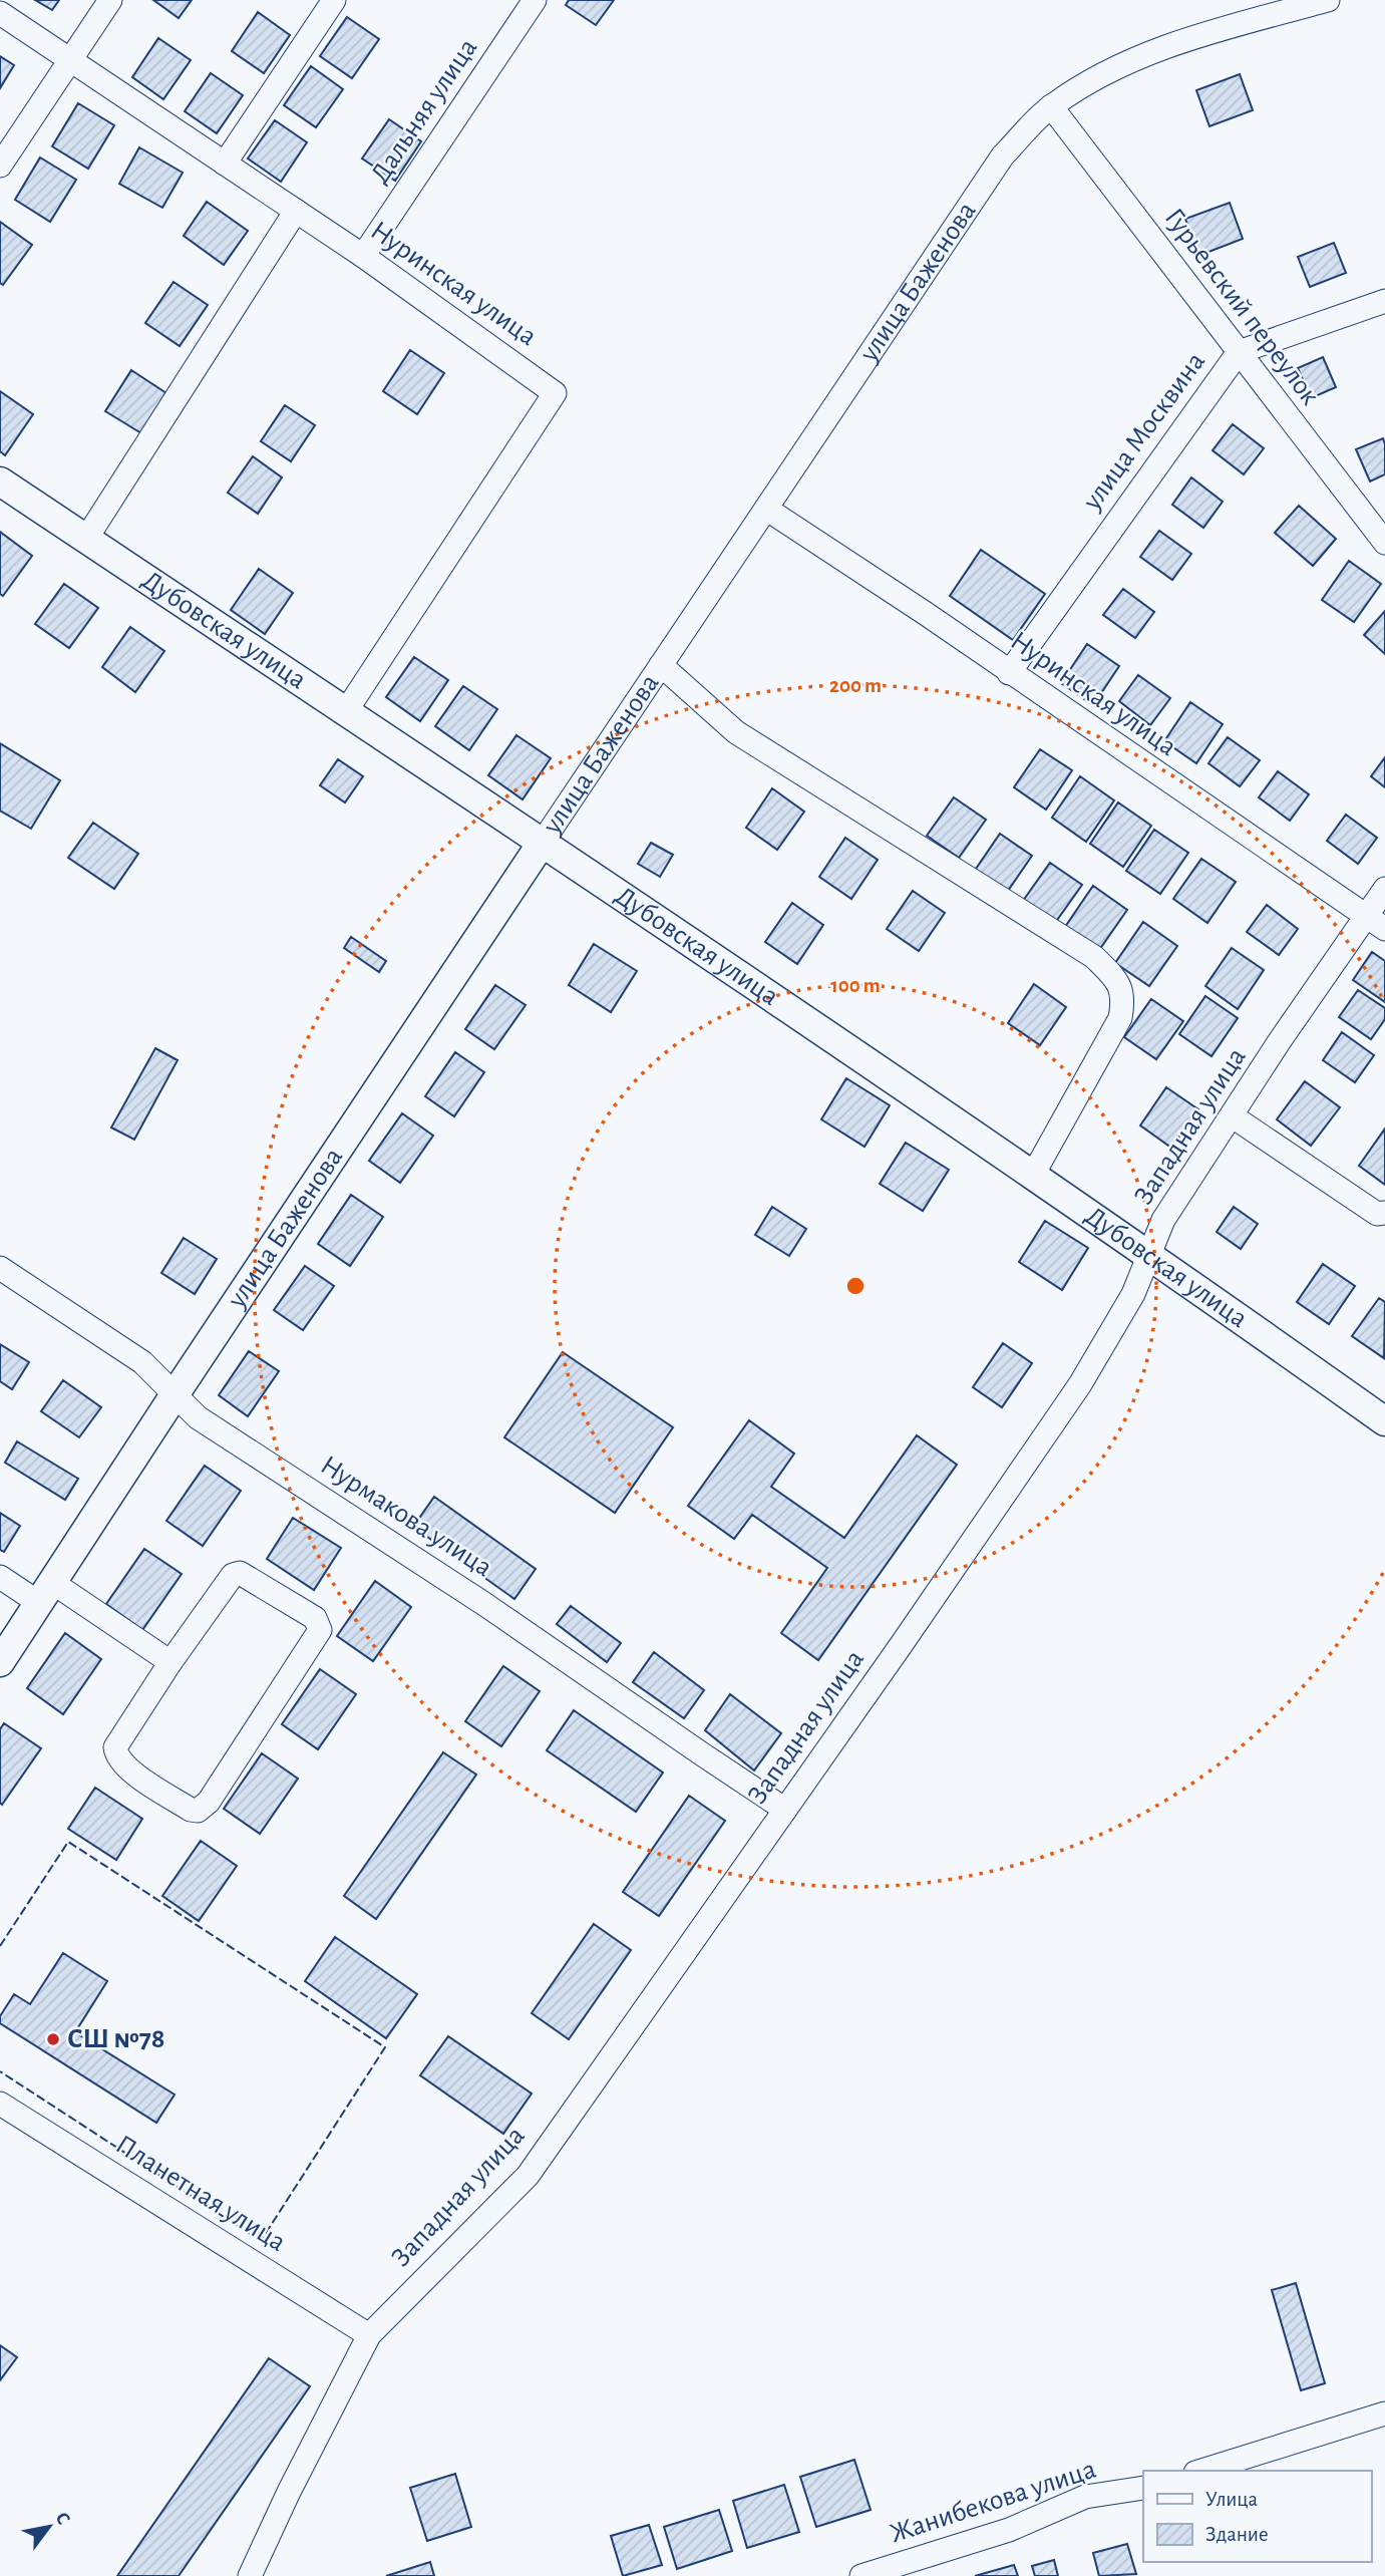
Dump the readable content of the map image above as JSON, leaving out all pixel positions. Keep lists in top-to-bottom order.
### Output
{
  "streets": {
    "main road": ["улица Баженова", "Дубовская улица"],
    "street": [
      "Дальняя улица",
      "Нуринская улица",
      "Гурьевский переулок",
      "улица Москвина",
      "Западная улица",
      "Нурмакова улица",
      "Планетная улица",
      "Жанибекова улица"
    ]
  },
  "crossings": [
    ["Дальняя улица", "Нуринская улица"],
    ["улица Баженова", "Нуринская улица"],
    ["улица Баженова", "Гурьевский переулок"],
    ["улица Баженова", "Дубовская улица"],
    ["улица Баженова", "Нурмакова улица"],
    ["Нуринская улица", "улица Москвина"],
    ["Нуринская улица", "Дубовская улица"],
    ["Нуринская улица", "Западная улица"],
    ["Гурьевский переулок", "улица Москвина"],
    ["Дубовская улица", "Западная улица"],
    ["Западная улица", "Нурмакова улица"],
    ["Западная улица", "Планетная улица"]
  ],
  "places": ["СШ №78"],
  "legend": ["Улица", "Здание"],
  "north": "top right",
  "rings": ["200 m", "100 m"]
}
